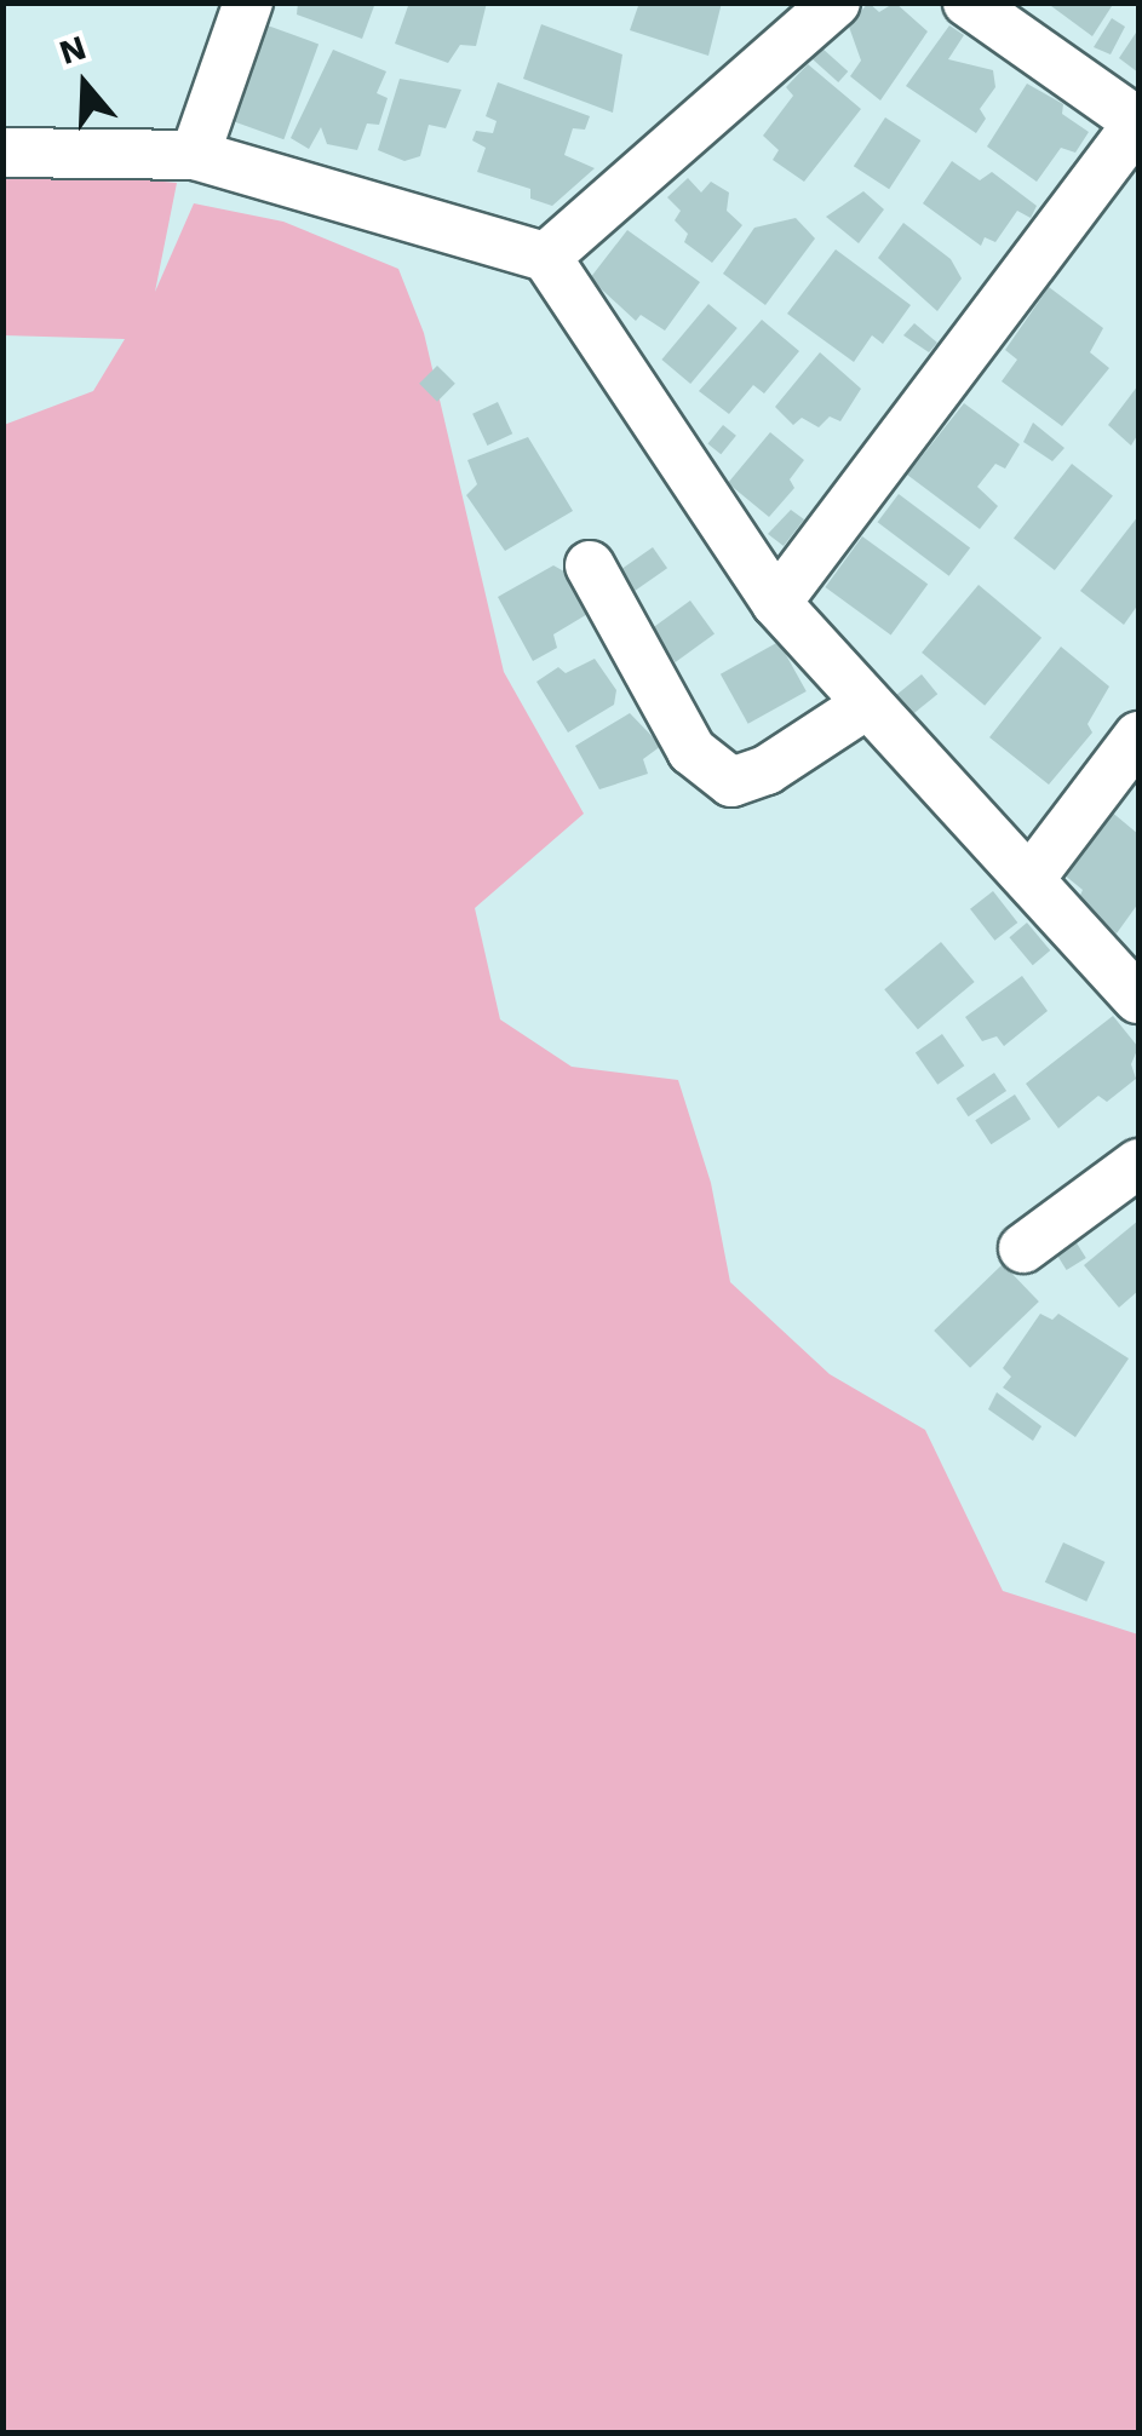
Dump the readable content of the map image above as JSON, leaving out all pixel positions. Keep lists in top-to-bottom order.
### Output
{
  "north": "top"
}
